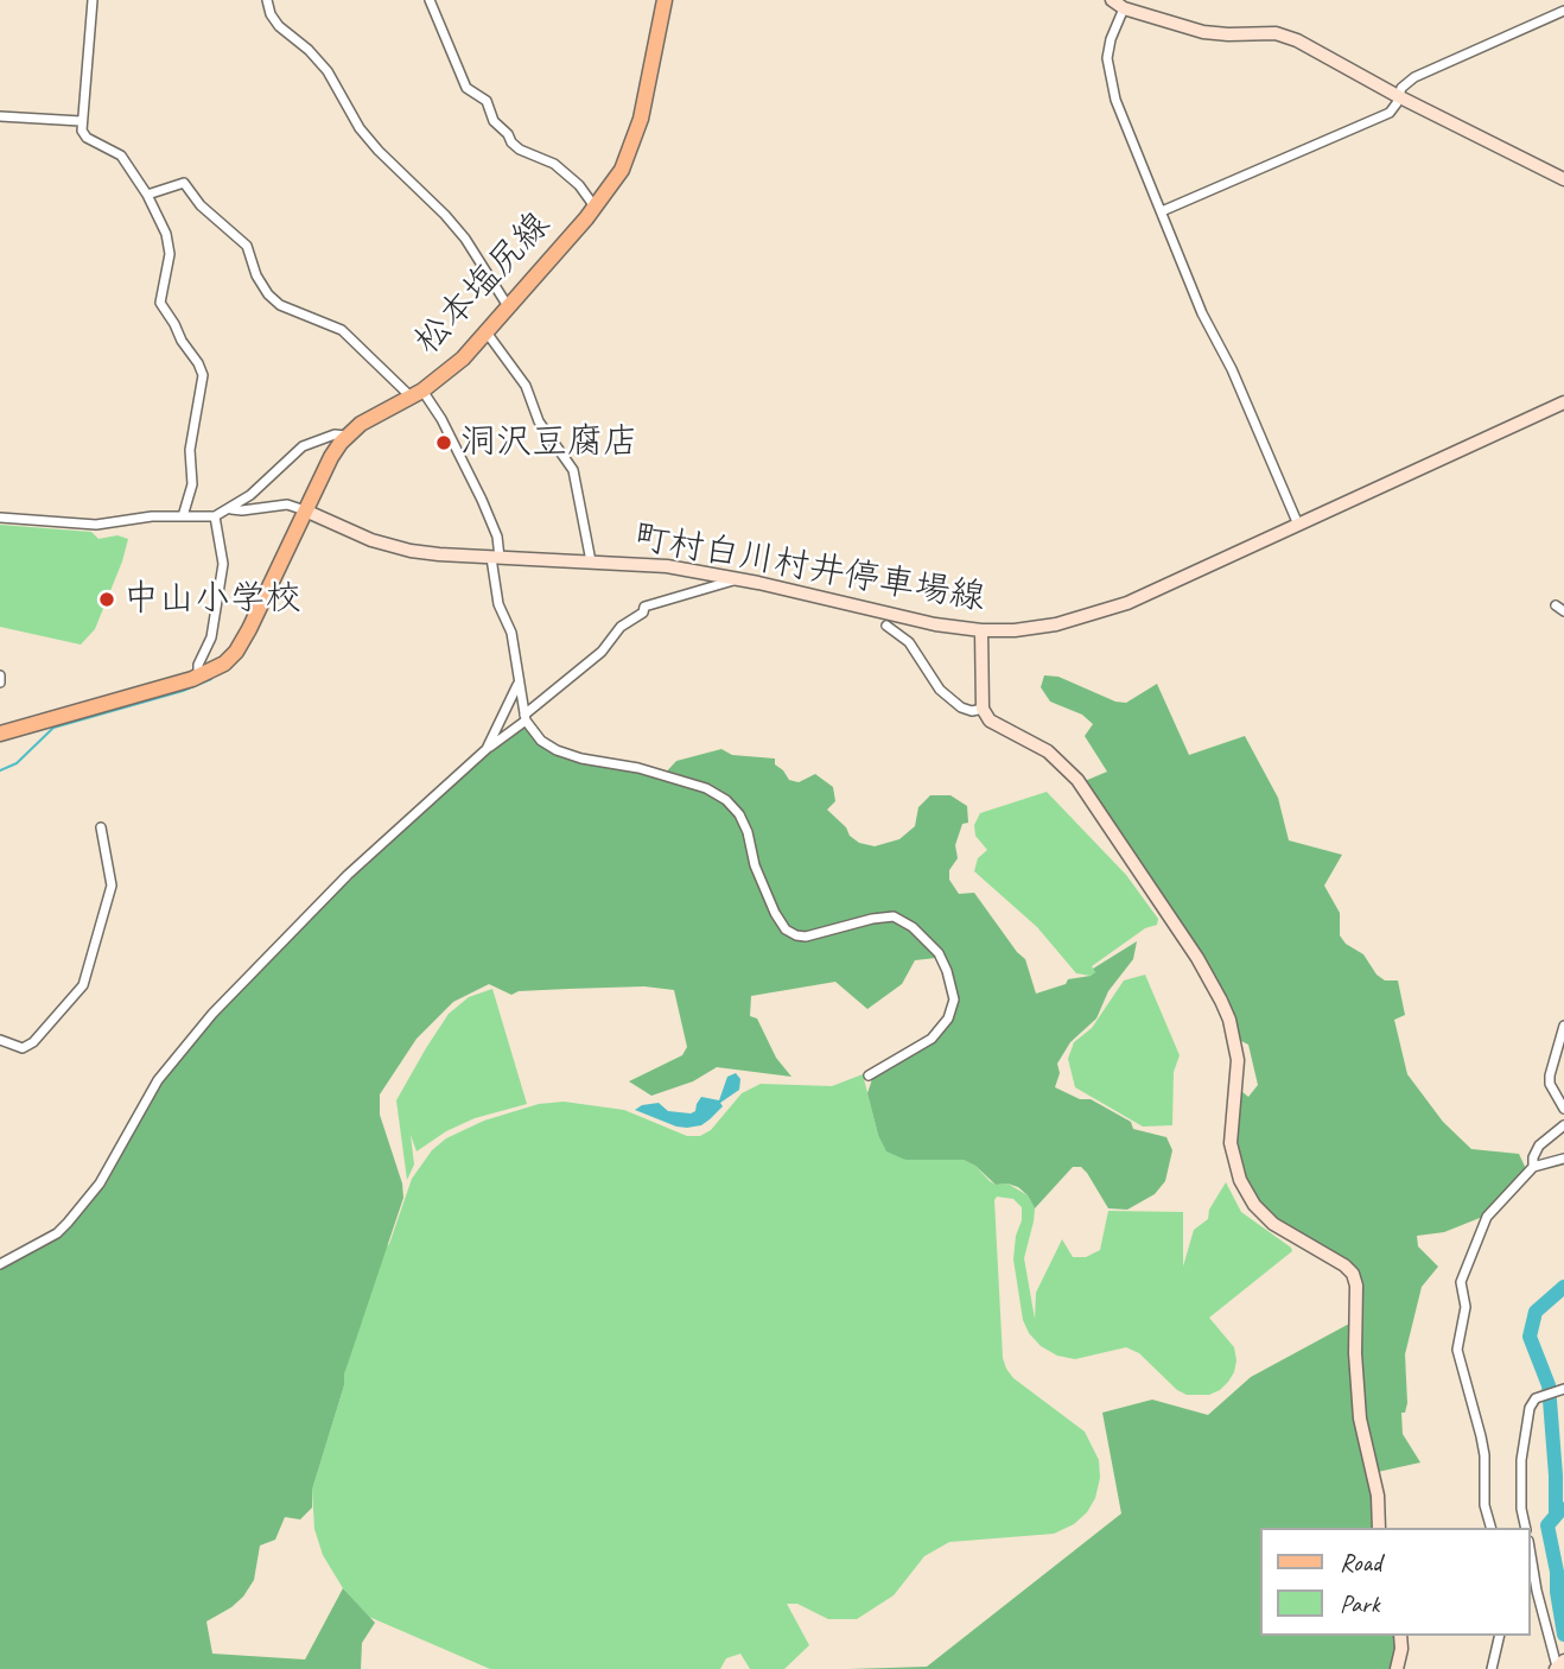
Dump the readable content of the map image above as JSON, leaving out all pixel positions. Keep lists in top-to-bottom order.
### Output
{
  "streets": {
    "main road": ["松本塩尻線", "町村白川村井停車場線"]
  },
  "crossings": [
    ["松本塩尻線", "町村白川村井停車場線"]
  ],
  "places": ["洞沢豆腐店", "中山小学校"],
  "legend": ["Road", "Park"]
}
